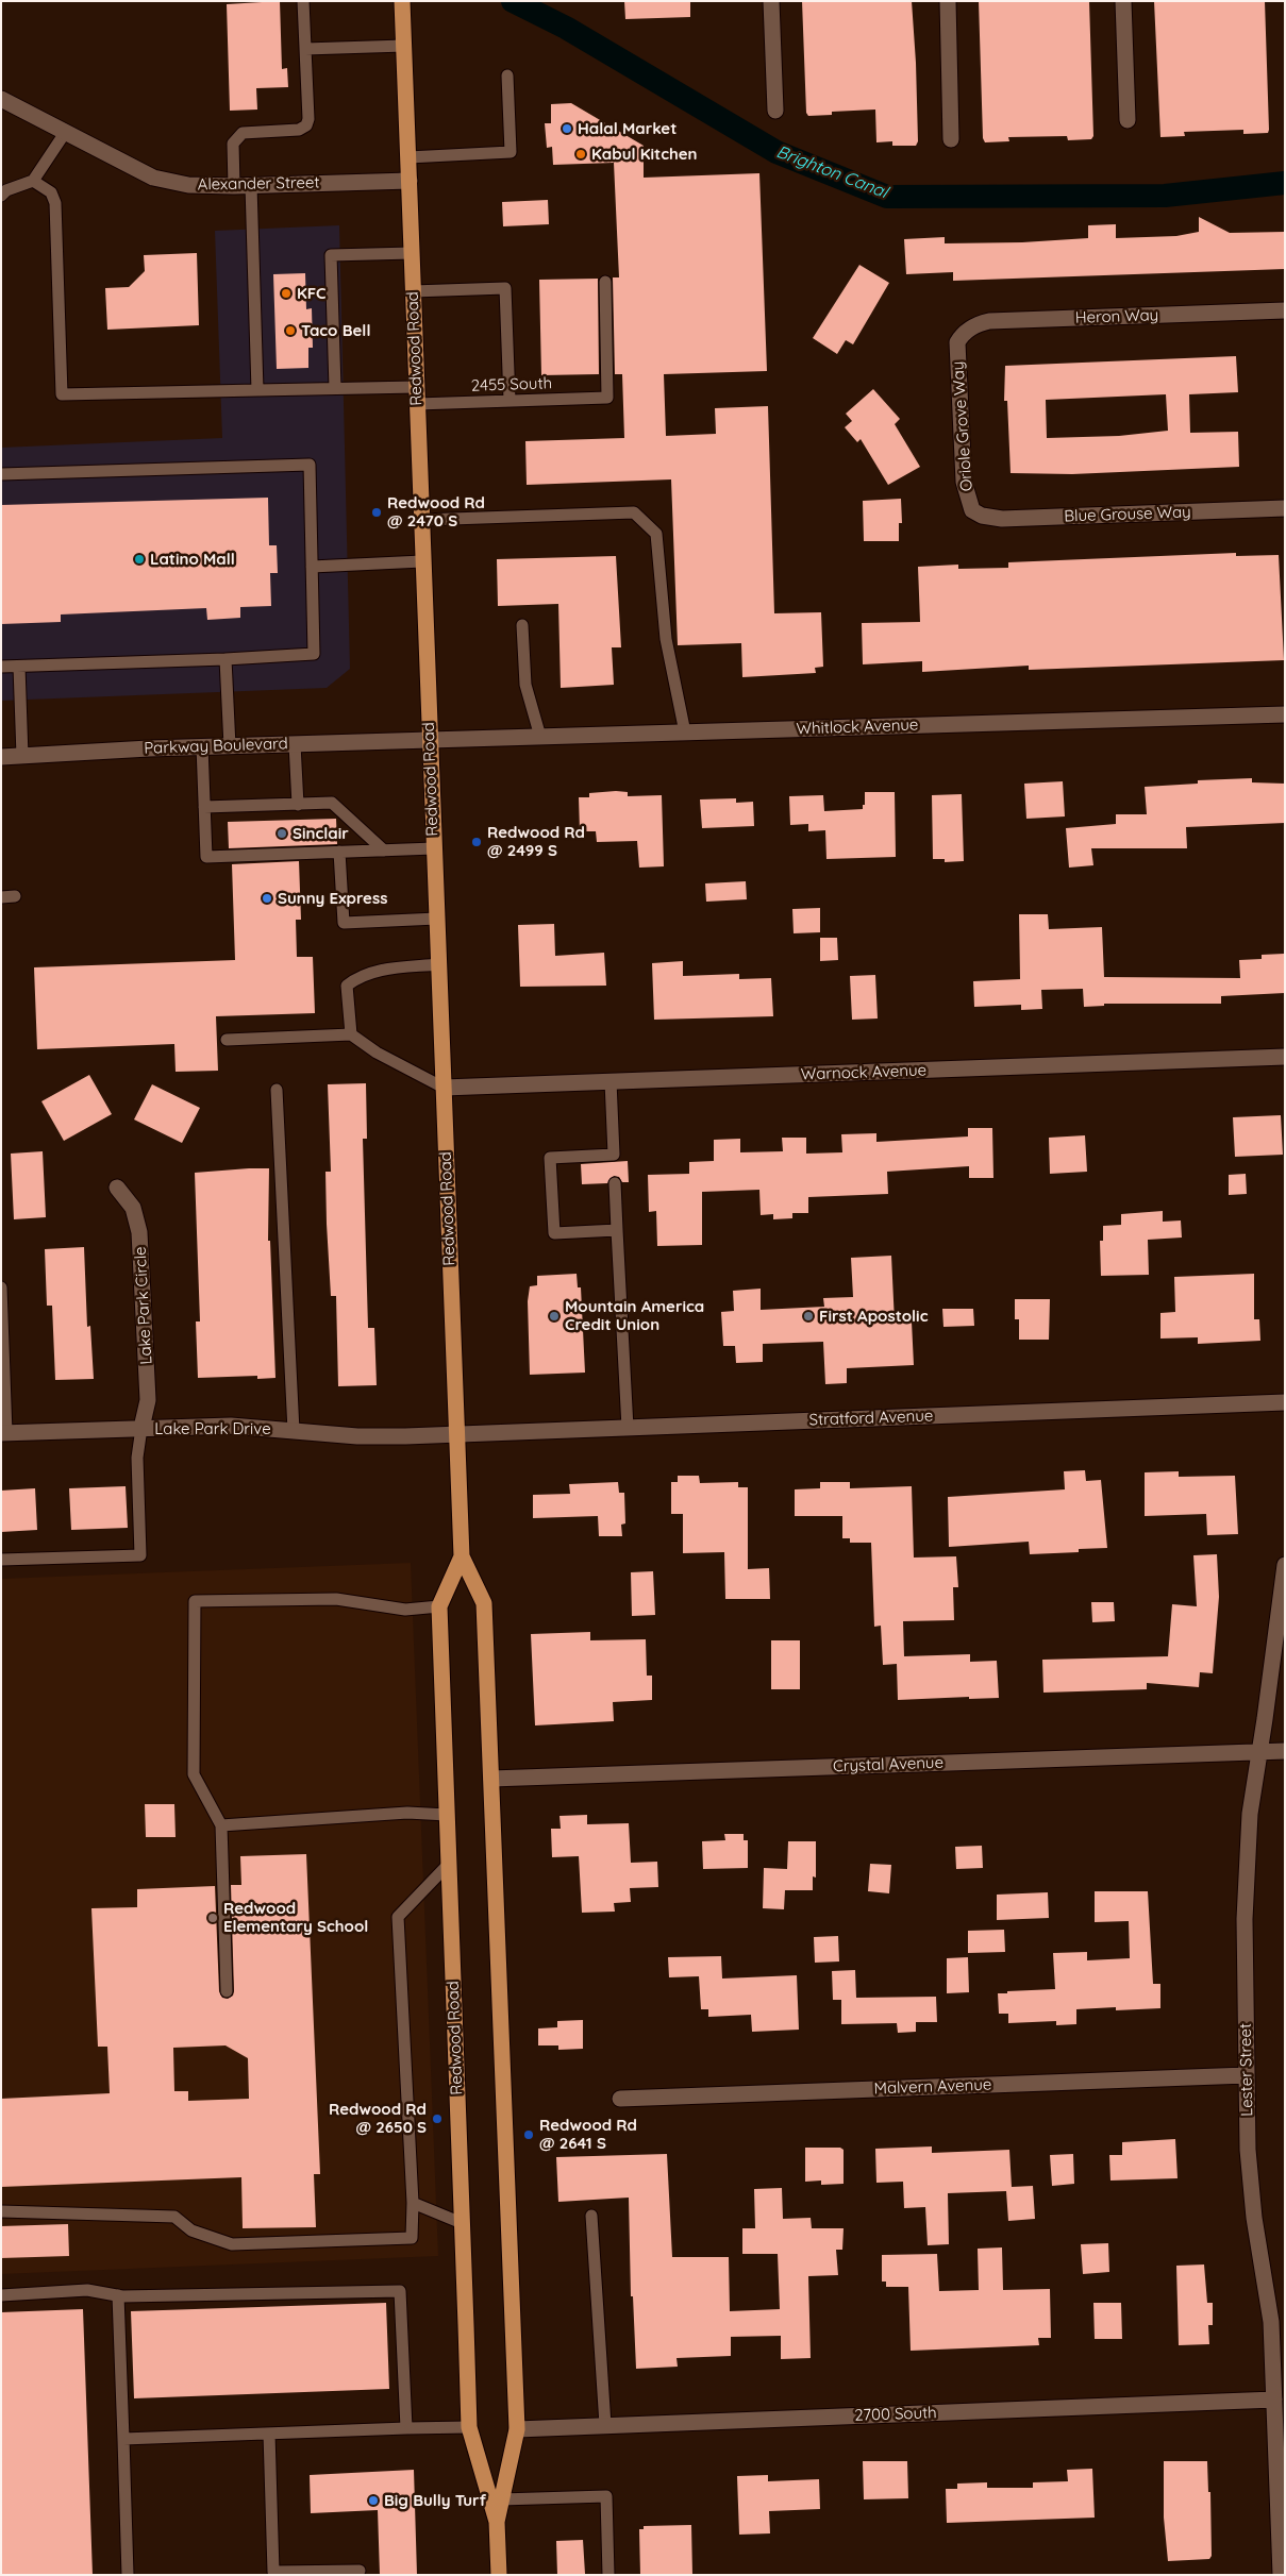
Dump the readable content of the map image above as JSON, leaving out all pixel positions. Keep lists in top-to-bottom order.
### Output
{
  "streets": {
    "main road": ["Redwood Road"],
    "street": [
      "Alexander Street",
      "Heron Way",
      "Oriole Grove Way",
      "Blue Grouse Way",
      "Whitlock Avenue",
      "Parkway Boulevard",
      "Warnock Avenue",
      "Lake Park Circle",
      "Stratford Avenue",
      "Lake Park Drive",
      "Crystal Avenue",
      "Lester Street",
      "Malvern Avenue",
      "2700 South"
    ],
    "lane": ["2455 South"]
  },
  "crossings": [
    ["Alexander Street", "Redwood Road"],
    ["Heron Way", "Oriole Grove Way"],
    ["Redwood Road", "2455 South"],
    ["Redwood Road", "Whitlock Avenue"],
    ["Redwood Road", "Parkway Boulevard"],
    ["Redwood Road", "Warnock Avenue"],
    ["Redwood Road", "Stratford Avenue"],
    ["Redwood Road", "Lake Park Drive"],
    ["Redwood Road", "Crystal Avenue"],
    ["Redwood Road", "2700 South"],
    ["Oriole Grove Way", "Blue Grouse Way"],
    ["Whitlock Avenue", "Parkway Boulevard"],
    ["Lake Park Circle", "Lake Park Drive"],
    ["Stratford Avenue", "Lake Park Drive"],
    ["Crystal Avenue", "Lester Street"],
    ["Lester Street", "Malvern Avenue"],
    ["Lester Street", "2700 South"]
  ],
  "water": ["Brighton Canal"],
  "places": [
    "Halal Market",
    "Kabul Kitchen",
    "KFC",
    "Taco Bell",
    "Redwood Rd @ 2470 S",
    "Latino Mall",
    "Sinclair",
    "Redwood Rd @ 2499 S",
    "Sunny Express",
    "Mountain America Credit Union",
    "First Apostolic",
    "Redwood Elementary School",
    "Redwood Rd @ 2650 S",
    "Redwood Rd @ 2641 S",
    "Big Bully Turf"
  ]
}
